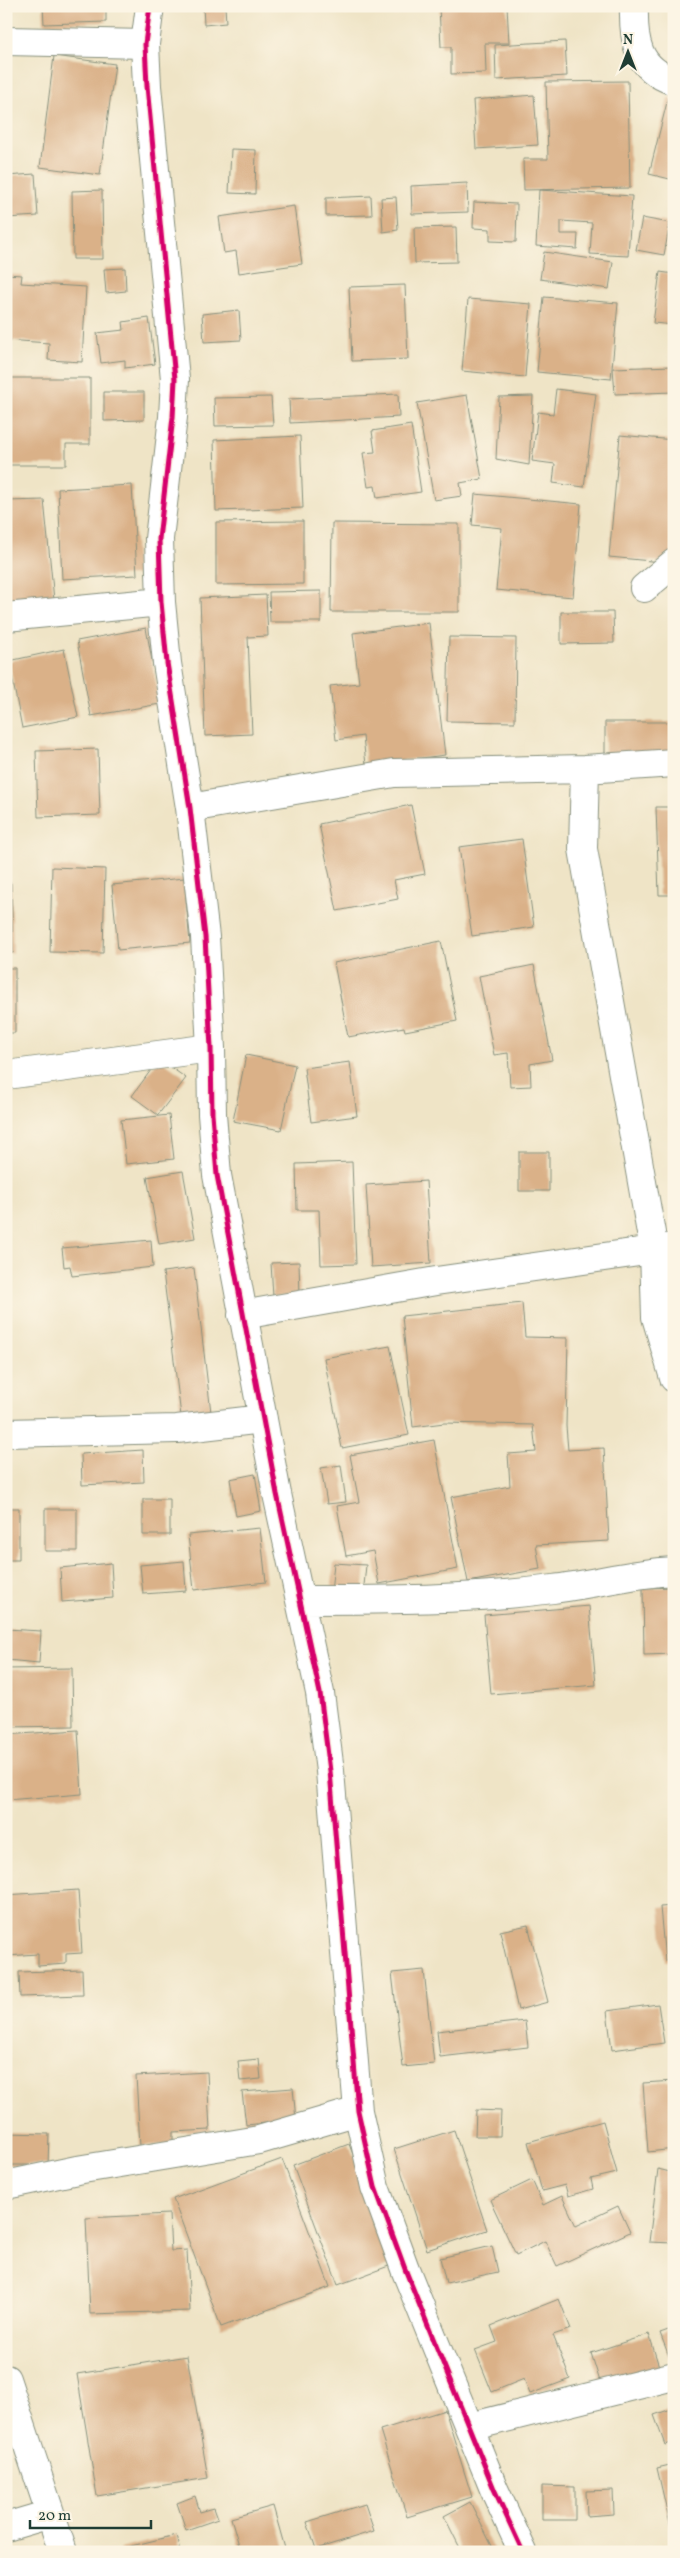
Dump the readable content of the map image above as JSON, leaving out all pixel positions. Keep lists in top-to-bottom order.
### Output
{
  "scale_bar": "20 m",
  "north": "top"
}
